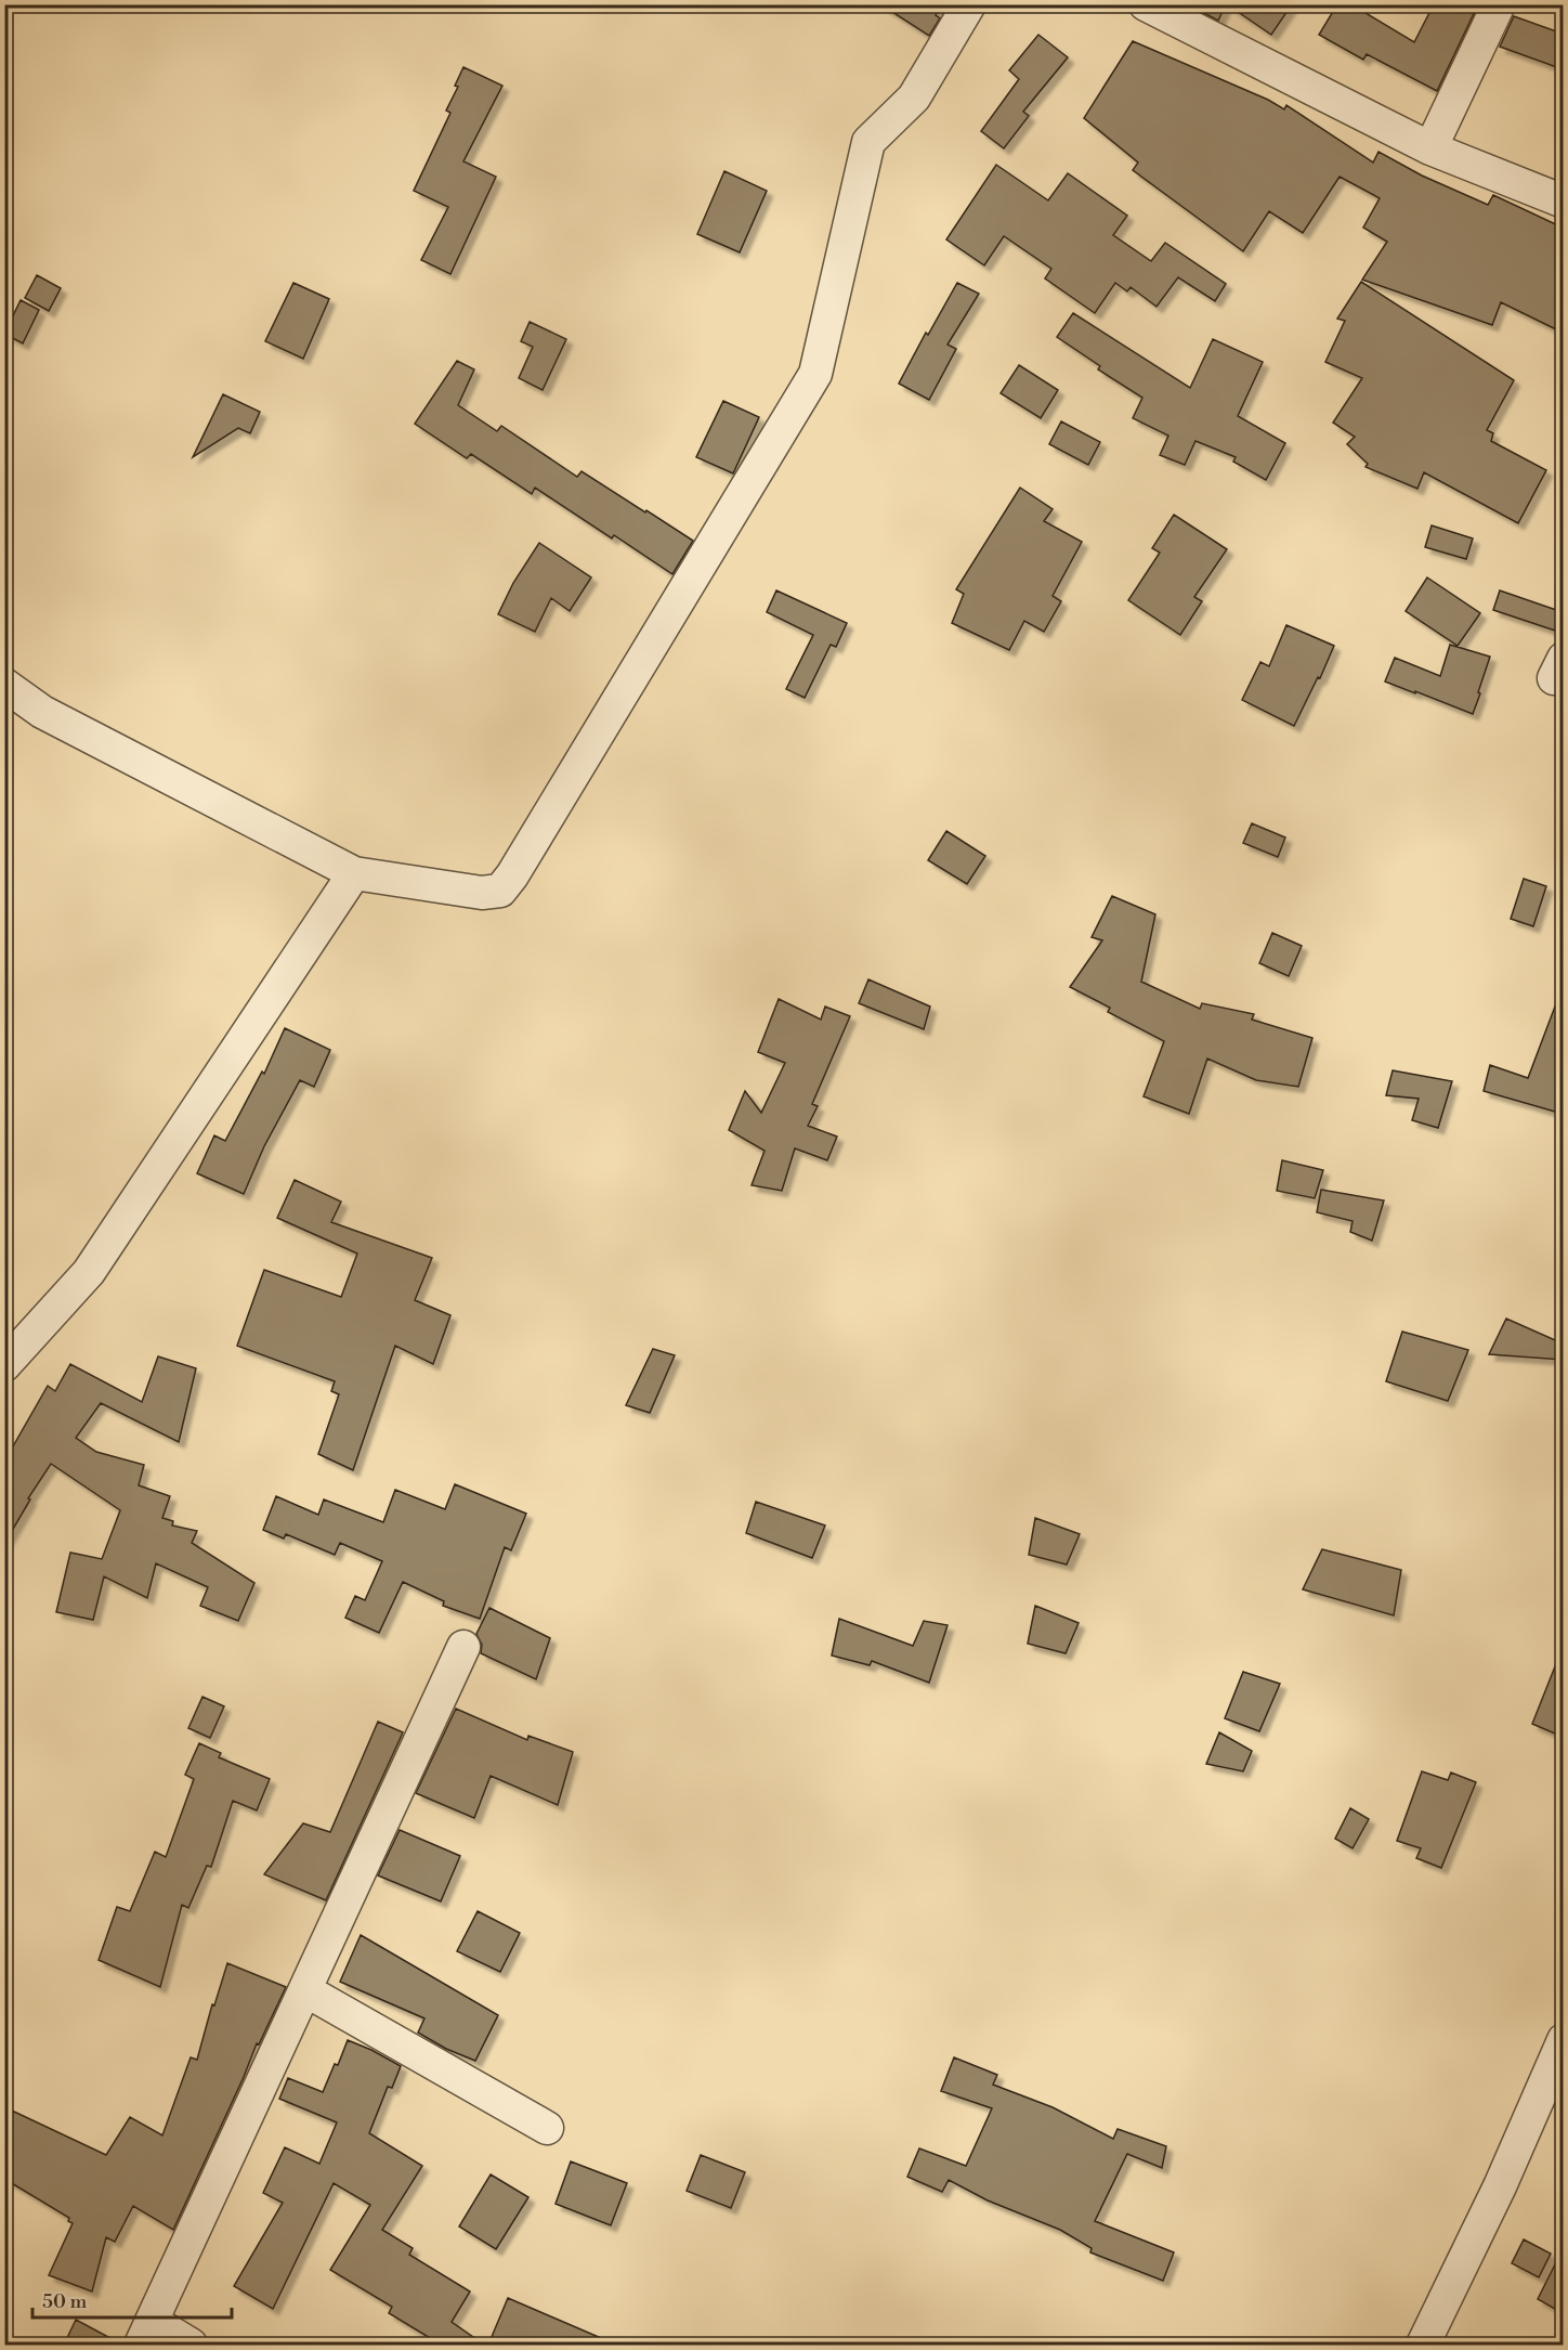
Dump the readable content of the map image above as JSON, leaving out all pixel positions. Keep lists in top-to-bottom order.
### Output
{
  "scale_bar": "50 m"
}
